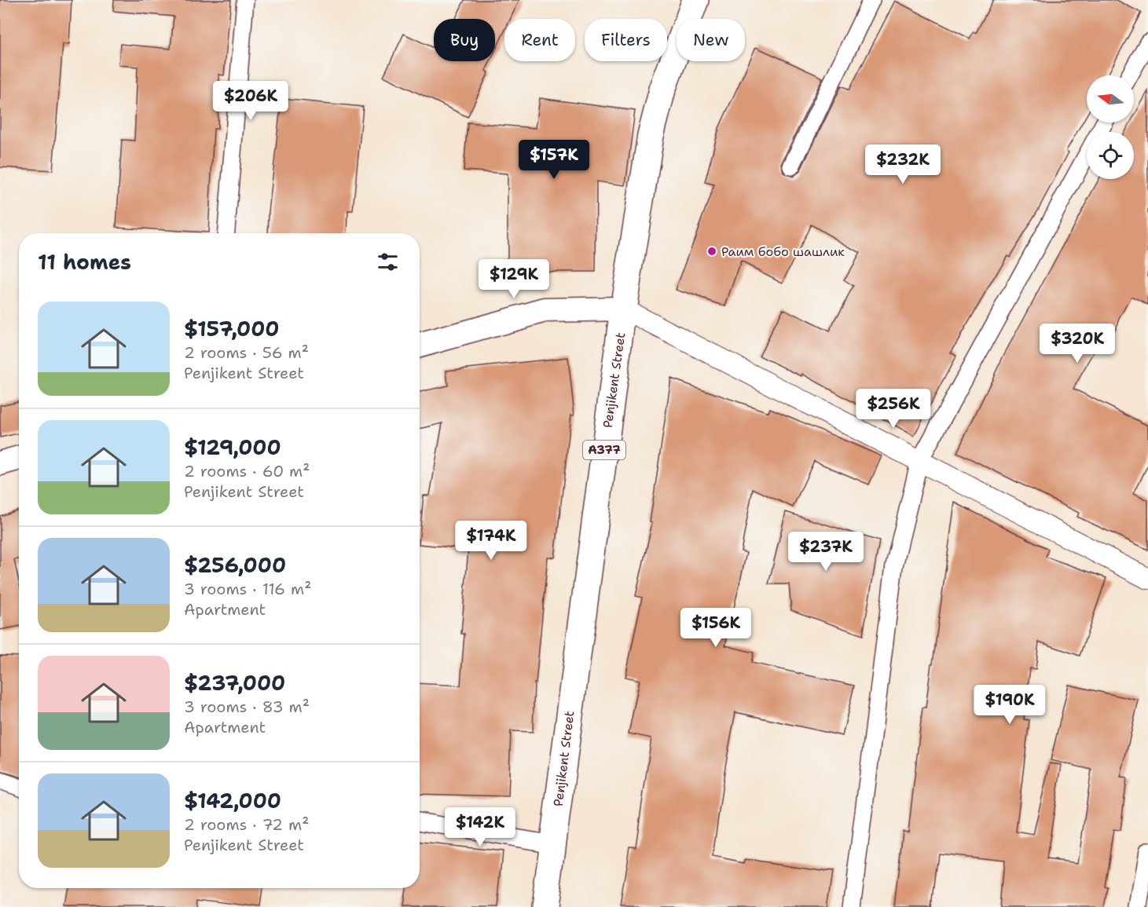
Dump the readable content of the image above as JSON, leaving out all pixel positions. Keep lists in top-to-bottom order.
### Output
{
  "streets": {
    "main road": ["Penjikent Street", "A377"]
  },
  "places": ["Раим бобо шашлик"],
  "north": "left",
  "page": {
    "chip": [
      "Buy",
      "Rent",
      "Filters",
      "New"
    ],
    "price": [
      "$206K",
      "$157K",
      "$232K",
      "$129K",
      "$320K",
      "$256K",
      "$174K",
      "$237K",
      "$156K",
      "$190K",
      "$142K"
    ],
    "heading": "11 homes",
    "list": [
      {
        "name": "$157,000",
        "note": "2 rooms · 56 m² · Penjikent Street"
      },
      {
        "name": "$129,000",
        "note": "2 rooms · 60 m² · Penjikent Street"
      },
      {
        "name": "$256,000",
        "note": "3 rooms · 116 m² · Apartment"
      },
      {
        "name": "$237,000",
        "note": "3 rooms · 83 m² · Apartment"
      },
      {
        "name": "$142,000",
        "note": "2 rooms · 72 m² · Penjikent Street"
      }
    ]
  }
}
